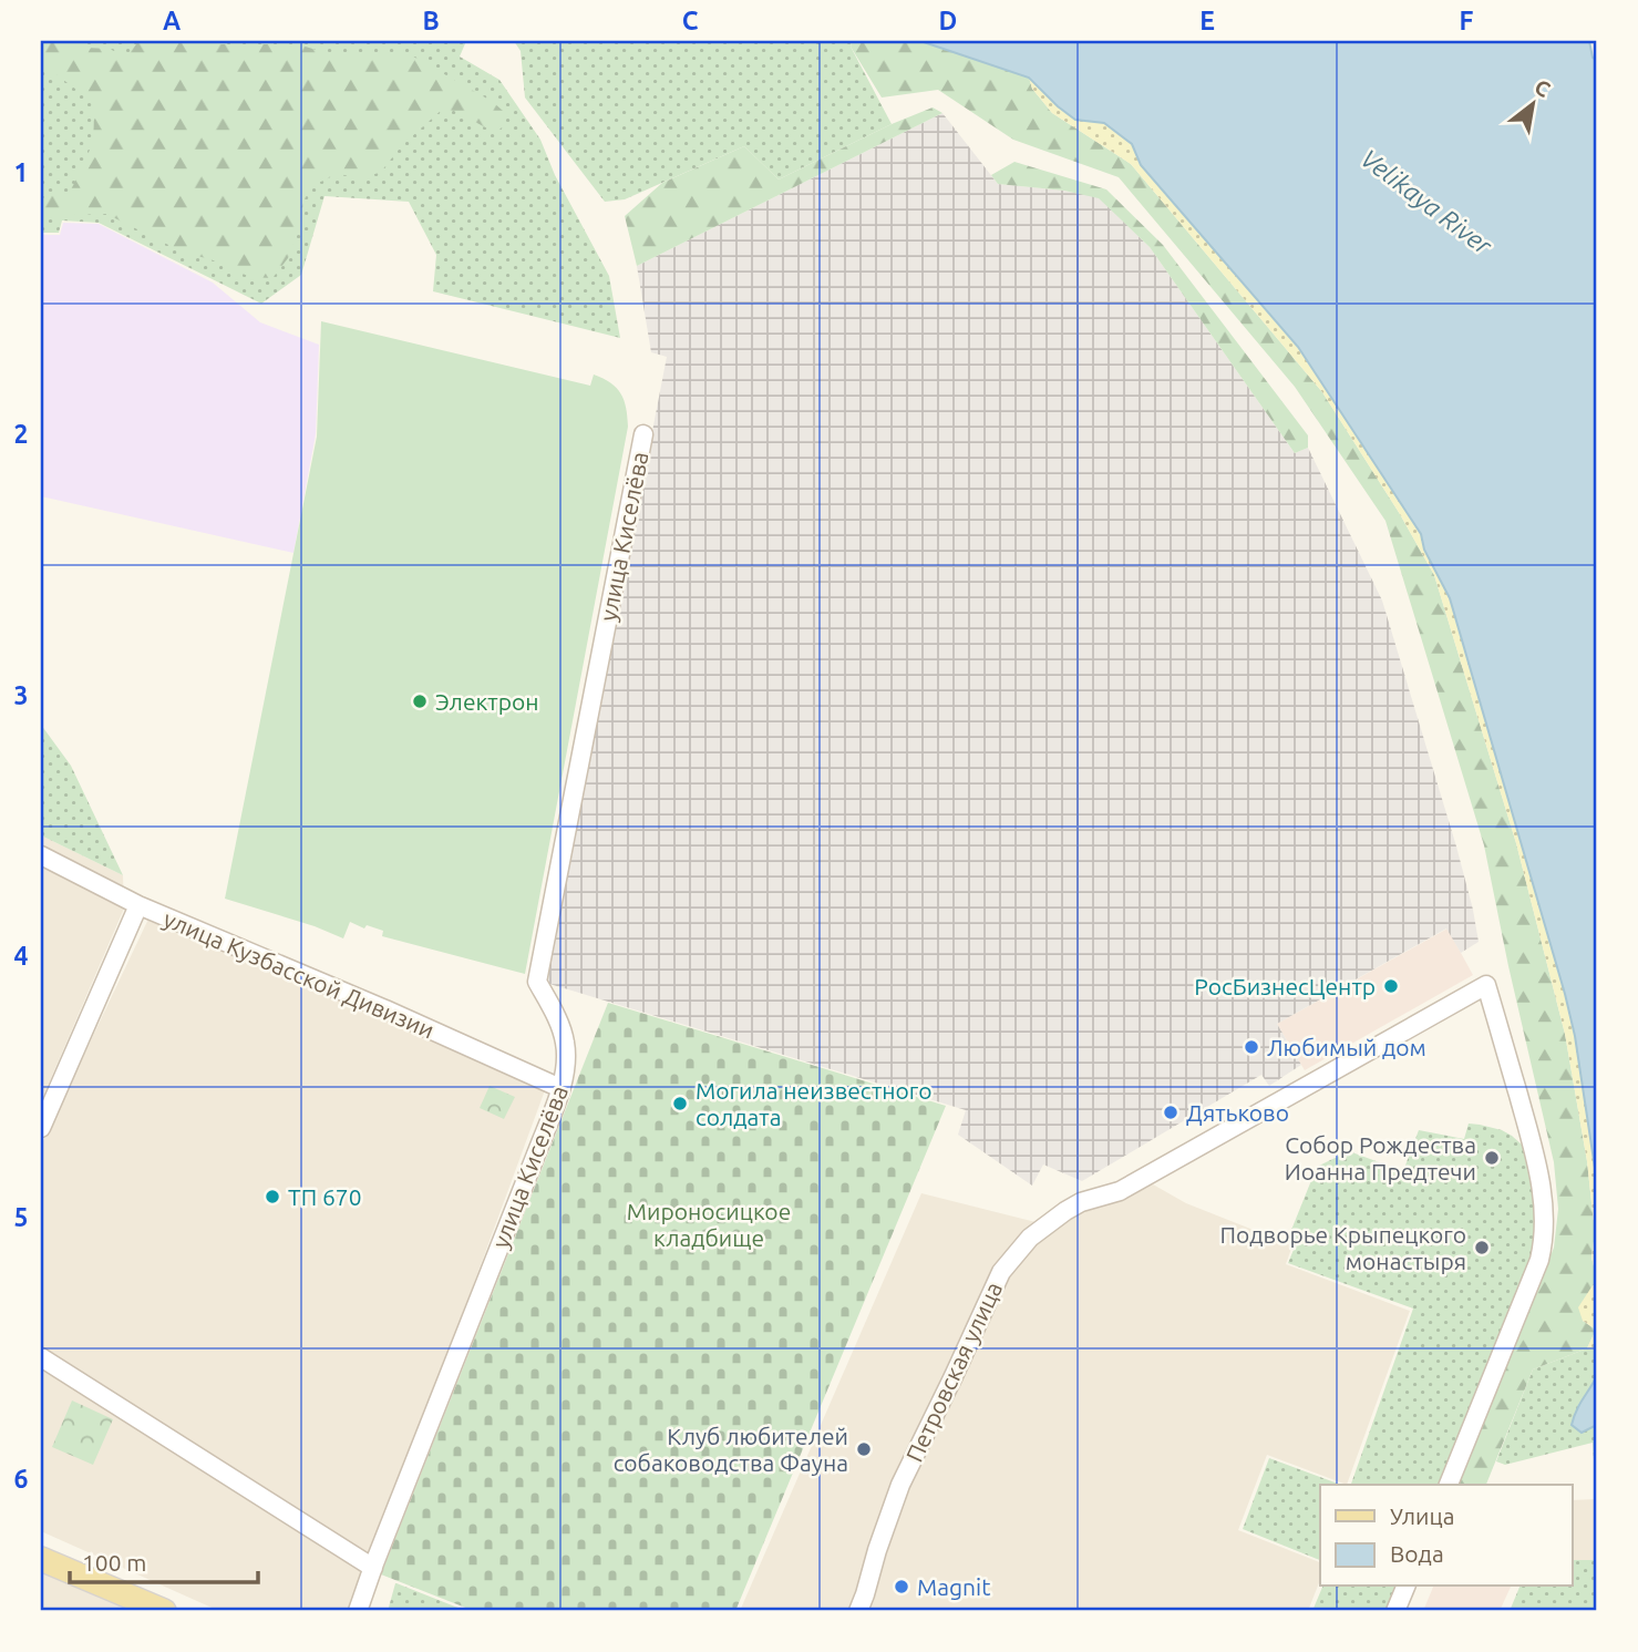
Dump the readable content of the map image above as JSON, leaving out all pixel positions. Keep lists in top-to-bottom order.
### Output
{
  "streets": {
    "street": ["улица Киселёва", "улица Кузбасской Дивизии", "Петровская улица"]
  },
  "crossings": [
    ["улица Киселёва", "улица Кузбасской Дивизии"]
  ],
  "water": ["Velikaya River"],
  "parks": ["Мироносицкое кладбище"],
  "places": [
    "Электрон",
    "РосБизнесЦентр",
    "Любимый дом",
    "Могила неизвестного солдата",
    "Дятьково",
    "Собор Рождества Иоанна Предтечи",
    "ТП 670",
    "Подворье Крыпецкого монастыря",
    "Клуб любителей собаководства Фауна",
    "Magnit"
  ],
  "legend": ["Улица", "Вода"],
  "scale_bar": "100 m",
  "north": "top right",
  "grid": {
    "columns": [
      "A",
      "B",
      "C",
      "D",
      "E",
      "F"
    ],
    "rows": [
      "1",
      "2",
      "3",
      "4",
      "5",
      "6"
    ]
  }
}
